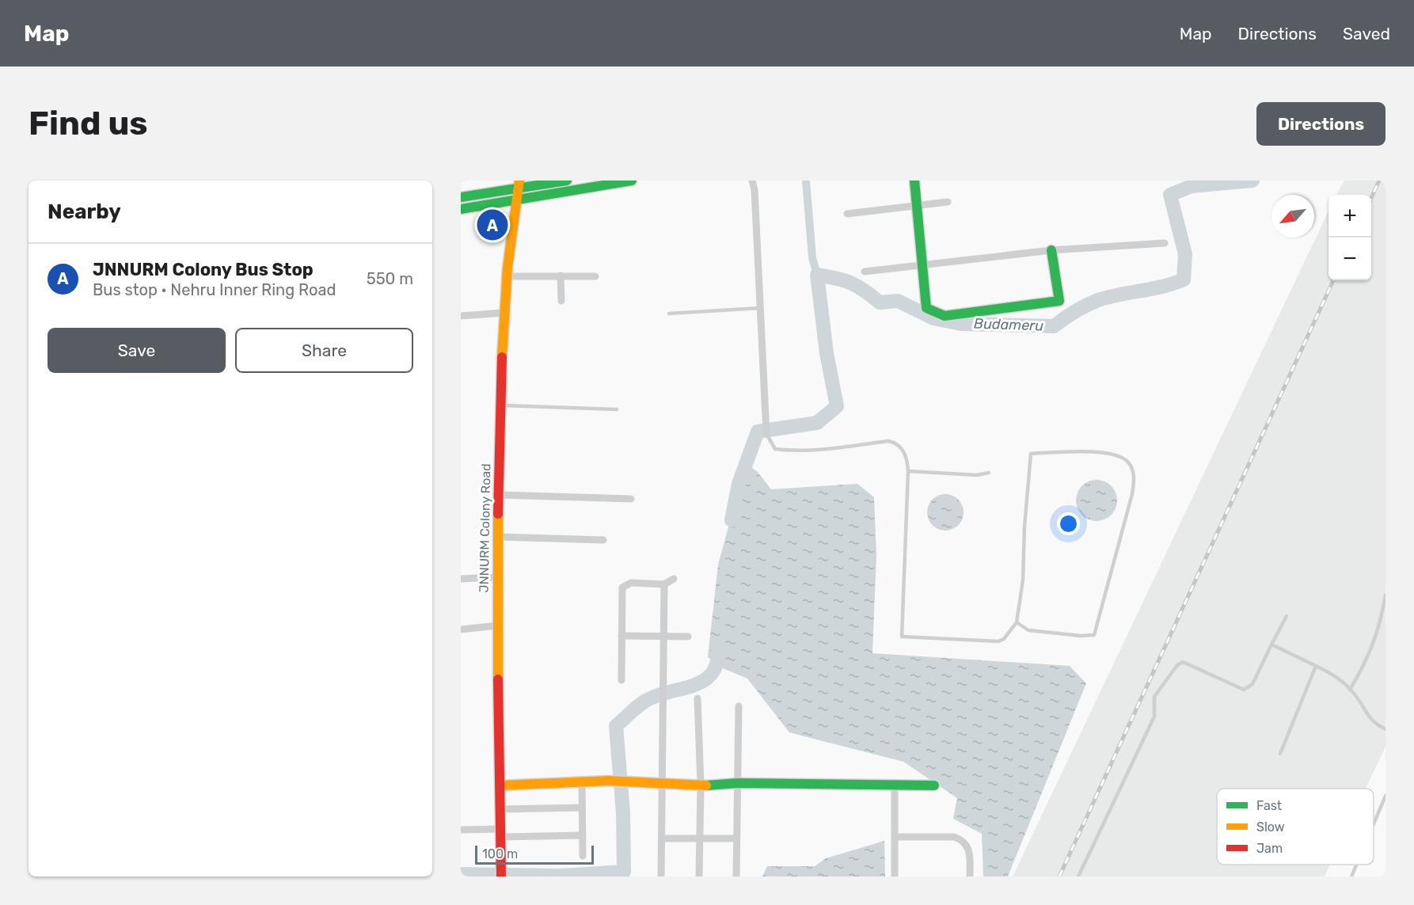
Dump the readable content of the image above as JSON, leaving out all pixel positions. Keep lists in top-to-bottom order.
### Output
{
  "streets": {
    "street": ["JNNURM Colony Road"]
  },
  "water": ["Budameru"],
  "legend": ["Fast", "Slow", "Jam"],
  "scale_bar": "100 m",
  "north": "bottom left",
  "page": {
    "header": "Map",
    "nav": ["Map", "Directions", "Saved"],
    "buttons": [
      "Directions",
      ["Save", "Share"]
    ],
    "title": "Find us",
    "heading": "Nearby",
    "map_buttons": ["+", "−"],
    "pins": "A",
    "list": [
      {
        "mark": "A",
        "name": "JNNURM Colony Bus Stop",
        "note": "Bus stop · Nehru Inner Ring Road",
        "value": "550 m"
      }
    ],
    "scale": "100 m"
  }
}
